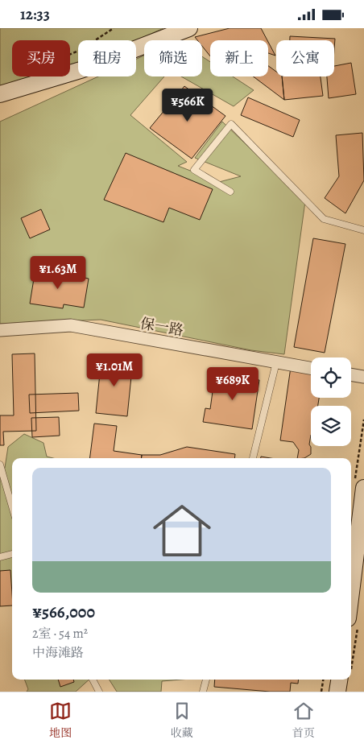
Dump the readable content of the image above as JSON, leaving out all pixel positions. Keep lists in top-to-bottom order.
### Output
{
  "streets": {
    "street": ["保一路"]
  },
  "page": {
    "status": "12:33",
    "chip": [
      "买房",
      "租房",
      "筛选",
      "新上",
      "公寓"
    ],
    "price": [
      "¥566K",
      "¥1.63M",
      "¥1.01M",
      "¥689K"
    ],
    "list": [
      {
        "name": "¥566,000",
        "note": "2室 · 54 m² · 中海滩路"
      }
    ],
    "tabs": ["地图", "收藏", "首页"]
  }
}
